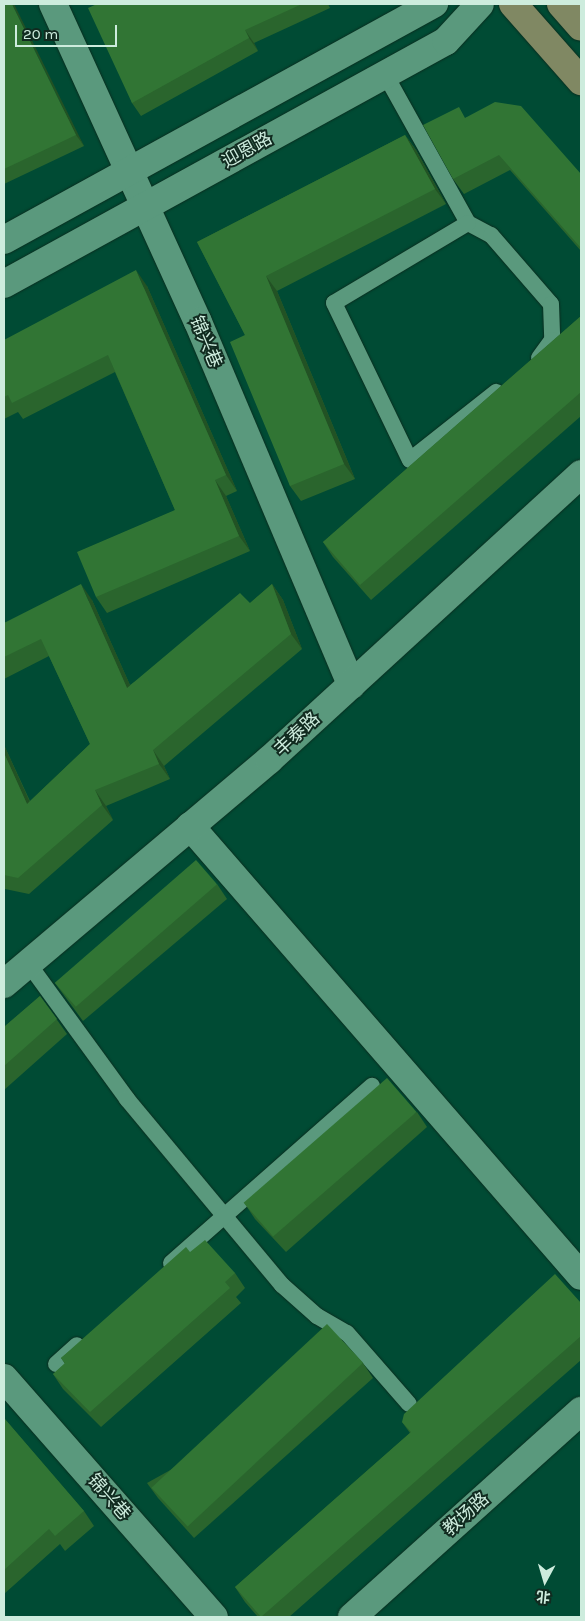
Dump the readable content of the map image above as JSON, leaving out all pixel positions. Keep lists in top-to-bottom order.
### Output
{
  "streets": {
    "street": [
      "迎恩路",
      "锦兴巷",
      "丰泰路",
      "教场路"
    ]
  },
  "crossings": [
    ["迎恩路", "锦兴巷"],
    ["锦兴巷", "丰泰路"]
  ],
  "scale_bar": "20 m",
  "north": "bottom"
}
